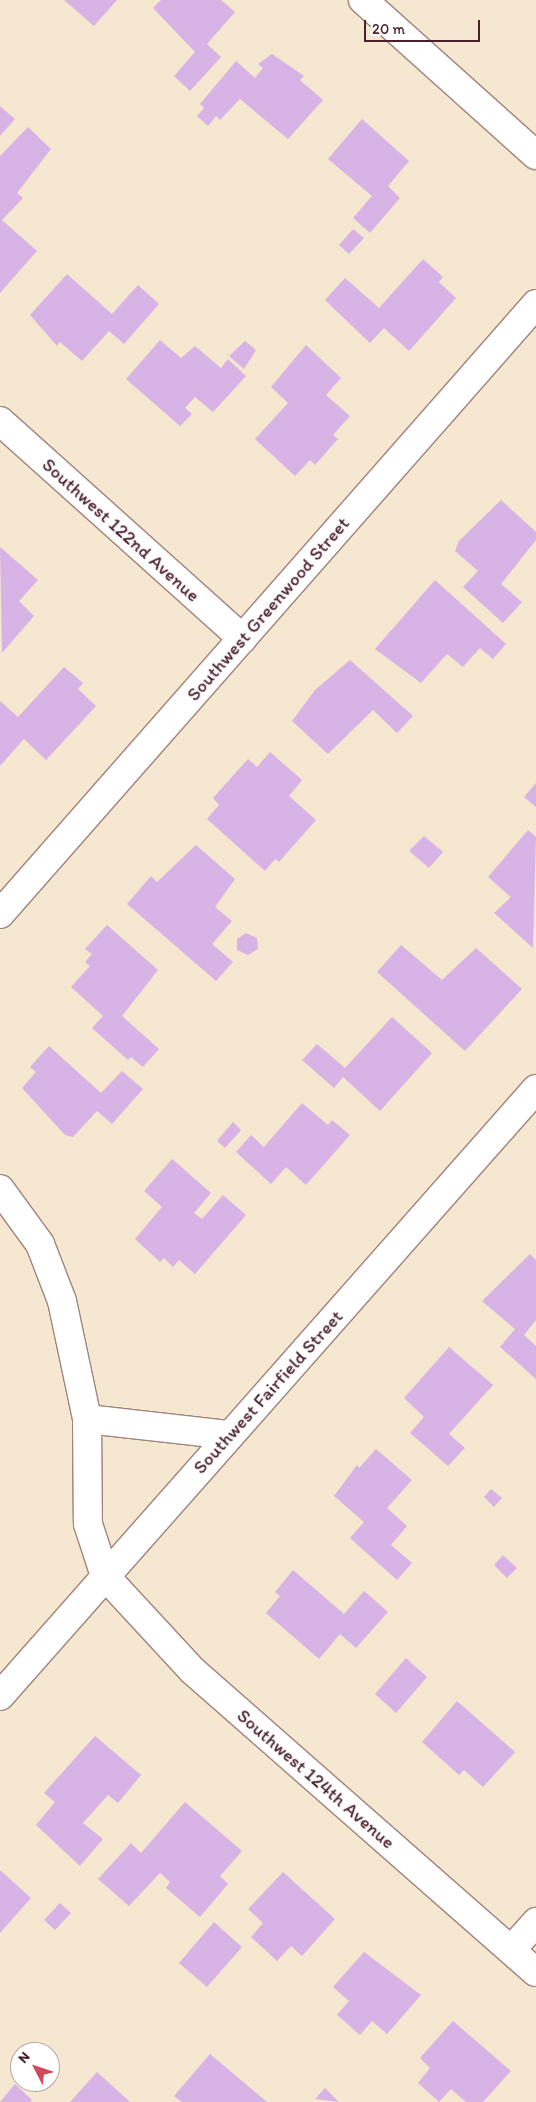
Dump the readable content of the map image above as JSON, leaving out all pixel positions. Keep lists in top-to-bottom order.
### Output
{
  "streets": {
    "street": [
      "Southwest 122nd Avenue",
      "Southwest Greenwood Street",
      "Southwest Fairfield Street",
      "Southwest 124th Avenue"
    ]
  },
  "crossings": [
    ["Southwest 122nd Avenue", "Southwest Greenwood Street"],
    ["Southwest Fairfield Street", "Southwest 124th Avenue"]
  ],
  "scale_bar": "20 m",
  "north": "top left"
}
